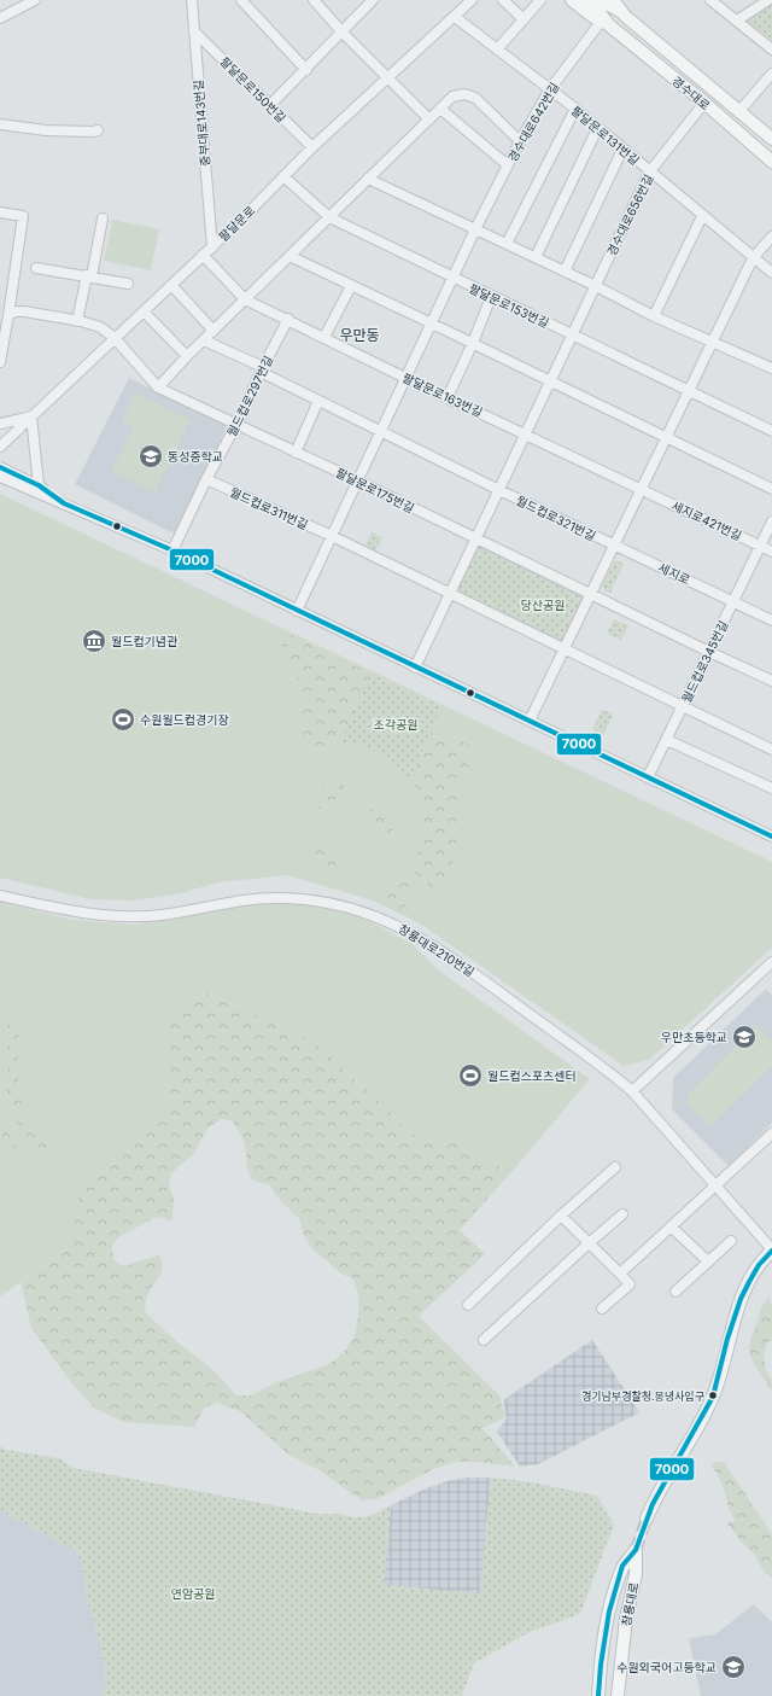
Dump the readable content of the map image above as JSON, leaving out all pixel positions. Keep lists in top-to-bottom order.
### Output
{
  "streets": {
    "main road": ["경수대로", "창룡대로"],
    "street": [
      "팔달문로150번길",
      "경수대로642번길",
      "중부대로143번길",
      "팔달문로131번길",
      "경수대로656번길",
      "팔달문로",
      "팔달문로153번길",
      "팔달문로163번길",
      "월드컵로297번길",
      "팔달문로175번길",
      "월드컵로311번길",
      "월드컵로321번길",
      "세지로421번길",
      "세지로",
      "월드컵로345번길",
      "창룡대로210번길"
    ]
  },
  "crossings": [
    ["팔달문로150번길", "중부대로143번길"],
    ["팔달문로150번길", "팔달문로"],
    ["경수대로", "경수대로642번길"],
    ["경수대로", "경수대로656번길"],
    ["경수대로642번길", "팔달문로131번길"],
    ["경수대로642번길", "팔달문로153번길"],
    ["경수대로642번길", "팔달문로163번길"],
    ["중부대로143번길", "팔달문로"],
    ["팔달문로131번길", "경수대로656번길"],
    ["팔달문로131번길", "팔달문로"],
    ["경수대로656번길", "팔달문로153번길"],
    ["경수대로656번길", "팔달문로163번길"],
    ["팔달문로", "팔달문로153번길"],
    ["팔달문로", "팔달문로163번길"],
    ["팔달문로", "팔달문로175번길"],
    ["팔달문로163번길", "월드컵로297번길"],
    ["팔달문로163번길", "세지로421번길"],
    ["월드컵로297번길", "팔달문로175번길"],
    ["월드컵로297번길", "월드컵로311번길"],
    ["월드컵로321번길", "세지로"],
    ["세지로421번길", "월드컵로345번길"],
    ["세지로", "월드컵로345번길"]
  ],
  "districts": ["우만동"],
  "parks": ["당산공원", "조각공원", "연암공원"],
  "places": {
    "school or university": ["동성중학교", "우만초등학교", "수원외국어고등학교"],
    "museum": ["월드컵기념관"],
    "sports": ["수원월드컵경기장", "월드컵스포츠센터"],
    "other": ["경기남부경찰청.봉녕사입구"]
  },
  "lines": ["transit line 7000"]
}
